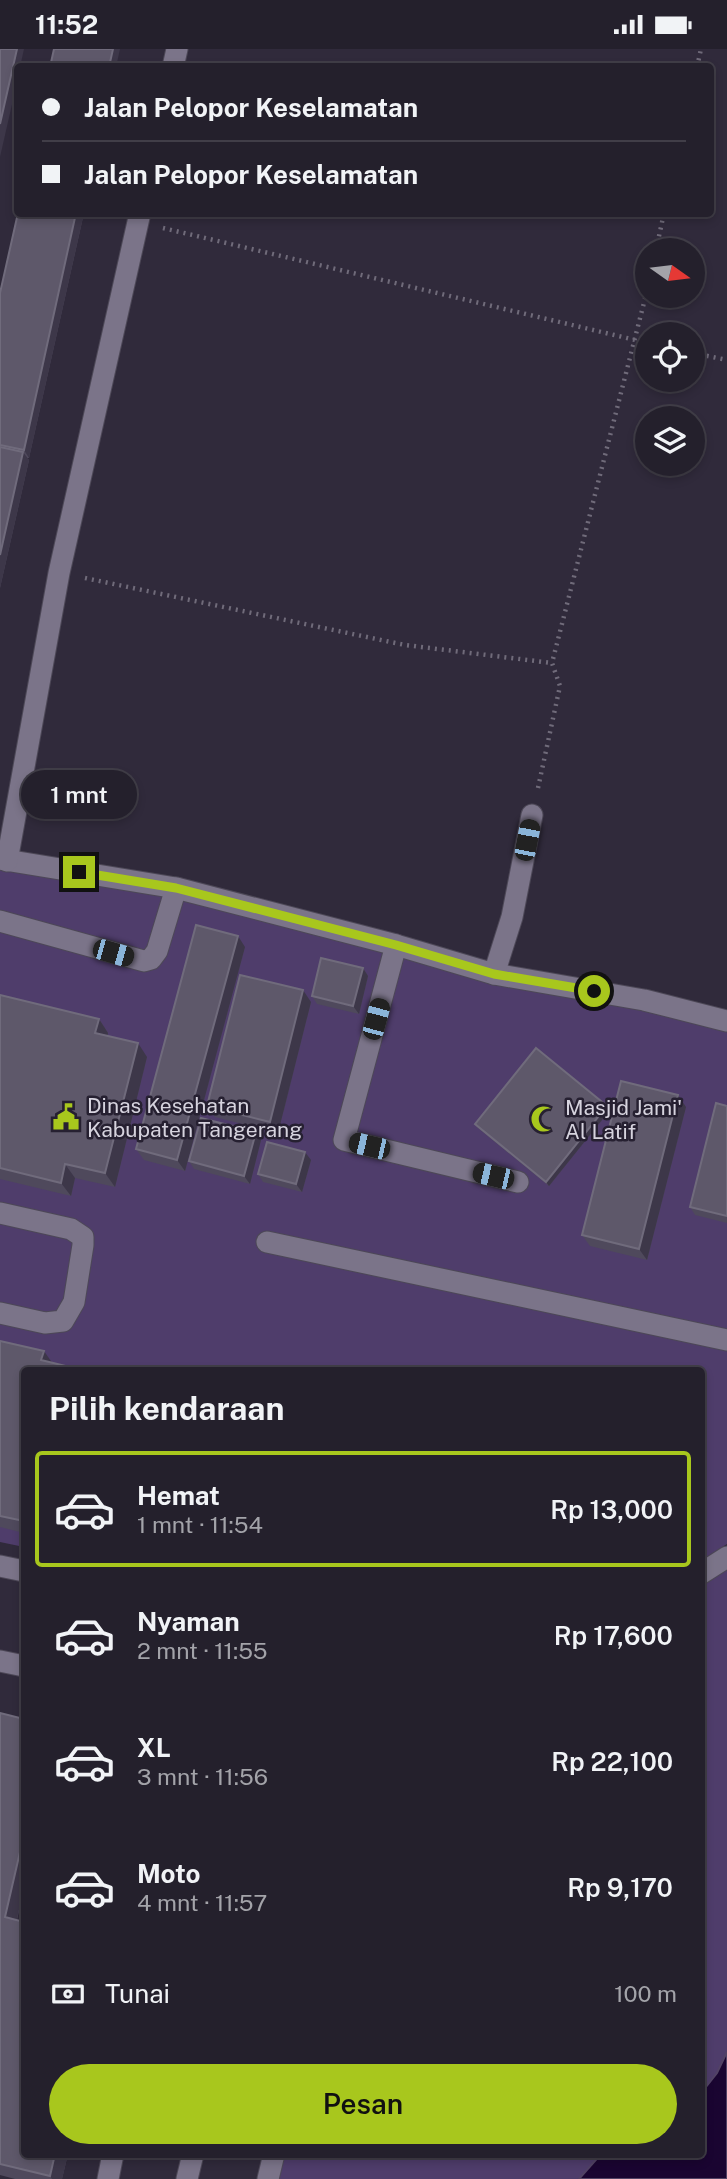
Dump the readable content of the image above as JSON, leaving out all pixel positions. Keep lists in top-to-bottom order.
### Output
{
  "places": {
    "public building": ["Dinas Kesehatan Kabupaten Tangerang"],
    "mosque": ["Masjid Jami' Al Latif"]
  },
  "north": "right",
  "page": {
    "status": "11:52",
    "banner": ["Jalan Pelopor Keselamatan", "Jalan Pelopor Keselamatan"],
    "bubble": "1 mnt",
    "heading": "Pilih kendaraan",
    "list": [
      {
        "name": "Hemat",
        "note": "1 mnt · 11:54",
        "value": "Rp 13,000"
      },
      {
        "name": "Nyaman",
        "note": "2 mnt · 11:55",
        "value": "Rp 17,600"
      },
      {
        "name": "XL",
        "note": "3 mnt · 11:56",
        "value": "Rp 22,100"
      },
      {
        "name": "Moto",
        "note": "4 mnt · 11:57",
        "value": "Rp 9,170"
      }
    ],
    "pay": ["Tunai", "100 m"],
    "buttons": "Pesan"
  }
}
